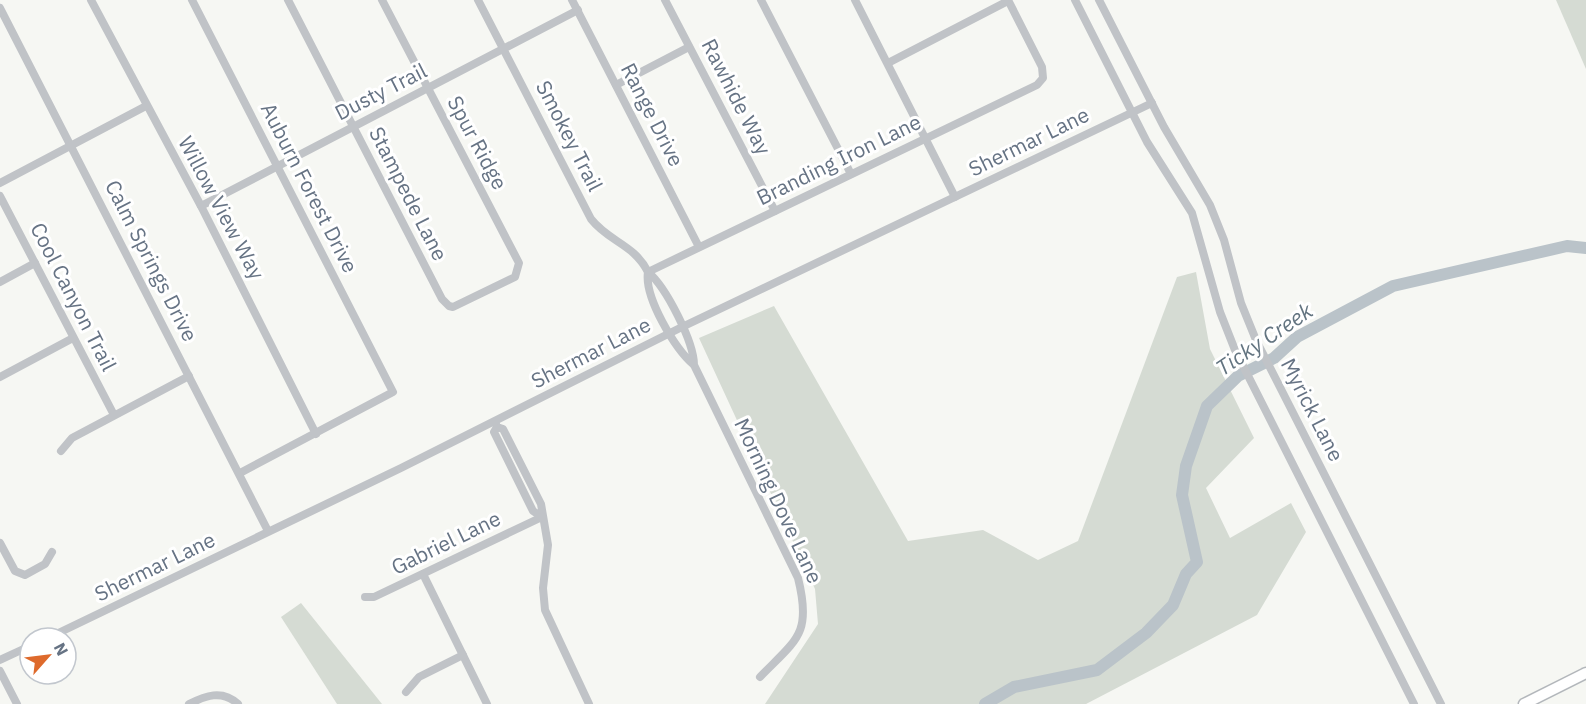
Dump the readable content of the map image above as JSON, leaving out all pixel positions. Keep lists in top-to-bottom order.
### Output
{
  "streets": {
    "street": [
      "Dusty Trail",
      "Rawhide Way",
      "Range Drive",
      "Smokey Trail",
      "Shermar Lane",
      "Spur Ridge",
      "Branding Iron Lane",
      "Auburn Forest Drive",
      "Stampede Lane",
      "Willow View Way",
      "Calm Springs Drive",
      "Cool Canyon Trail",
      "Myrick Lane",
      "Morning Dove Lane",
      "Gabriel Lane"
    ]
  },
  "crossings": [
    ["Dusty Trail", "Range Drive"],
    ["Dusty Trail", "Smokey Trail"],
    ["Dusty Trail", "Spur Ridge"],
    ["Dusty Trail", "Auburn Forest Drive"],
    ["Dusty Trail", "Stampede Lane"],
    ["Dusty Trail", "Willow View Way"],
    ["Rawhide Way", "Branding Iron Lane"],
    ["Range Drive", "Branding Iron Lane"],
    ["Smokey Trail", "Shermar Lane"],
    ["Smokey Trail", "Branding Iron Lane"],
    ["Smokey Trail", "Morning Dove Lane"],
    ["Shermar Lane", "Calm Springs Drive"],
    ["Shermar Lane", "Myrick Lane"],
    ["Shermar Lane", "Morning Dove Lane"],
    ["Spur Ridge", "Stampede Lane"],
    ["Auburn Forest Drive", "Willow View Way"]
  ],
  "water": ["Ticky Creek"],
  "north": "top right"
}
